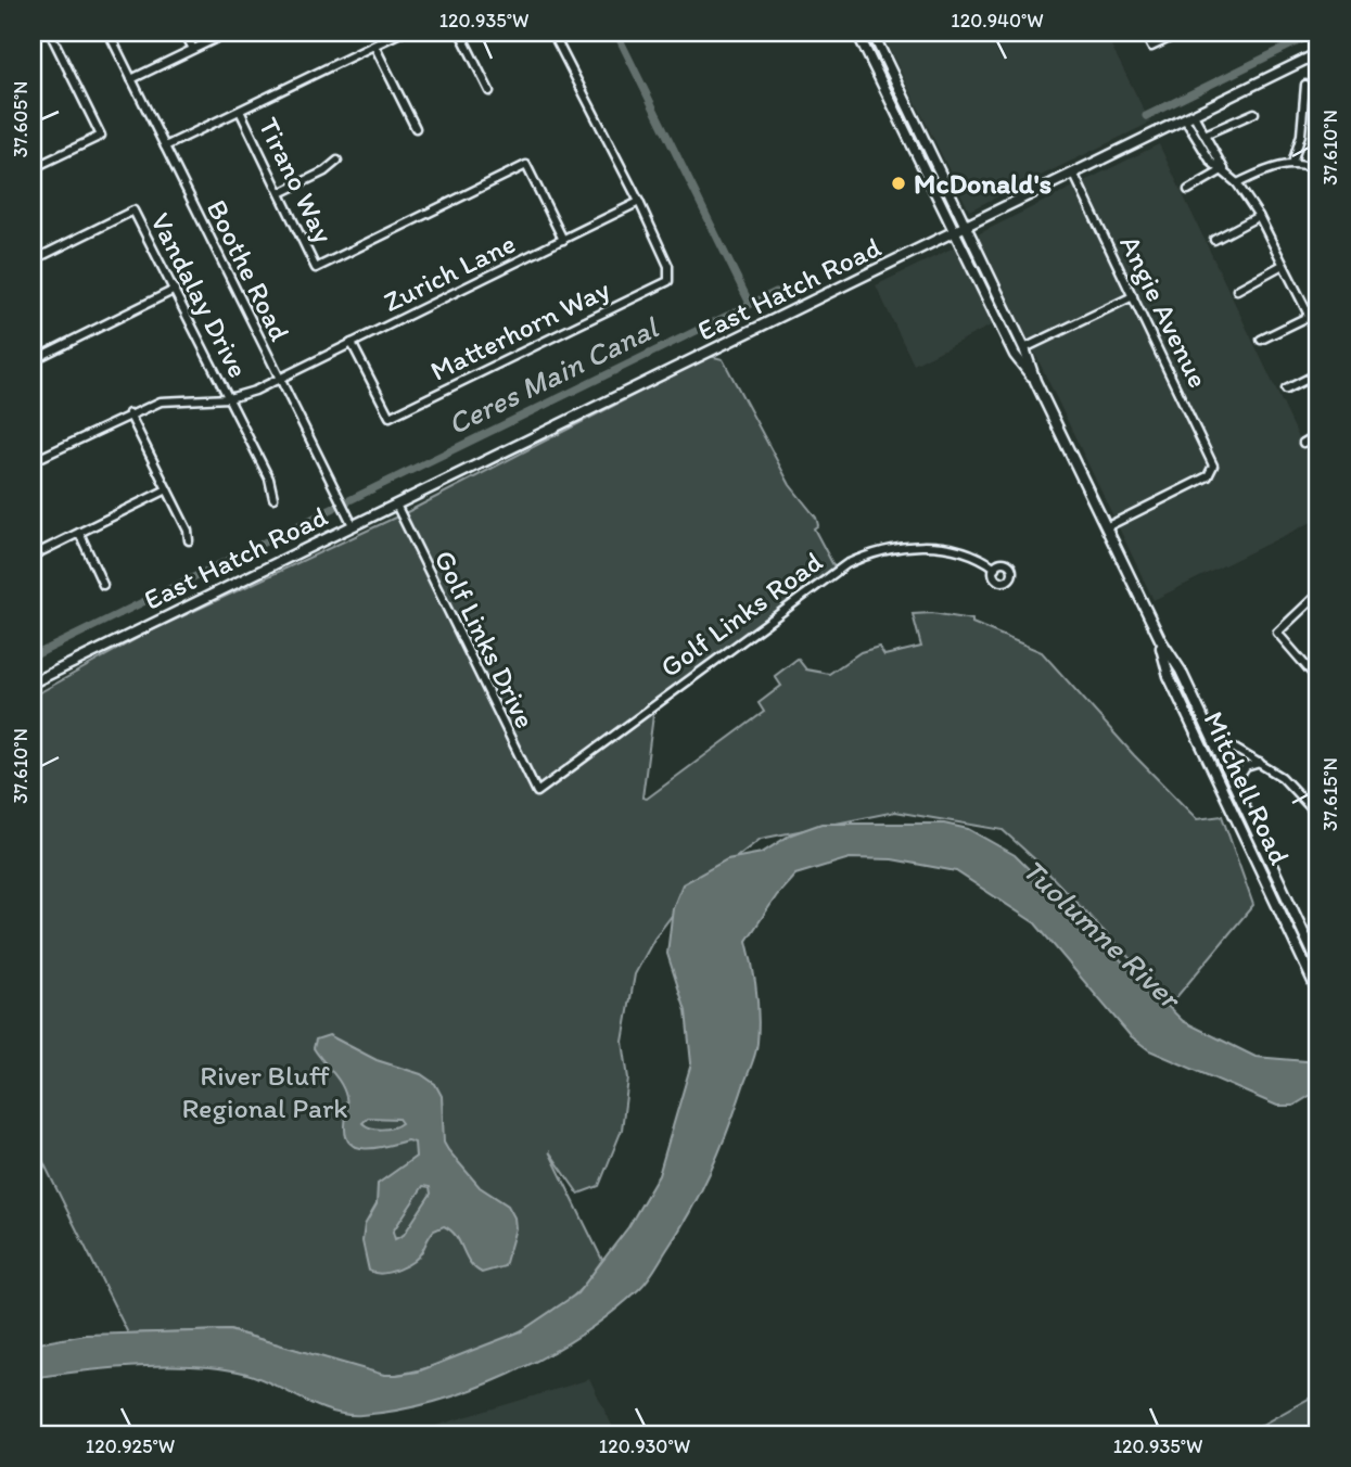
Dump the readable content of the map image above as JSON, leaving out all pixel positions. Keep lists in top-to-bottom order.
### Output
{
  "streets": {
    "main road": ["East Hatch Road", "Mitchell Road"],
    "street": [
      "Tirano Way",
      "Boothe Road",
      "Zurich Lane",
      "Vandalay Drive",
      "Angie Avenue",
      "Matterhorn Way",
      "Golf Links Road",
      "Golf Links Drive"
    ]
  },
  "crossings": [
    ["Tirano Way", "Zurich Lane"],
    ["Boothe Road", "Zurich Lane"],
    ["Boothe Road", "East Hatch Road"],
    ["Zurich Lane", "Vandalay Drive"],
    ["Zurich Lane", "Matterhorn Way"],
    ["East Hatch Road", "Angie Avenue"],
    ["East Hatch Road", "Golf Links Drive"],
    ["East Hatch Road", "Mitchell Road"],
    ["Angie Avenue", "Mitchell Road"],
    ["Golf Links Road", "Golf Links Drive"]
  ],
  "water": ["Ceres Main Canal", "Tuolumne River"],
  "parks": ["River Bluff Regional Park"],
  "places": ["McDonald's"],
  "coordinates": [
    "120.935°W",
    "120.940°W",
    "37.605°N",
    "37.610°N",
    "37.615°N",
    "120.925°W",
    "120.930°W"
  ]
}
